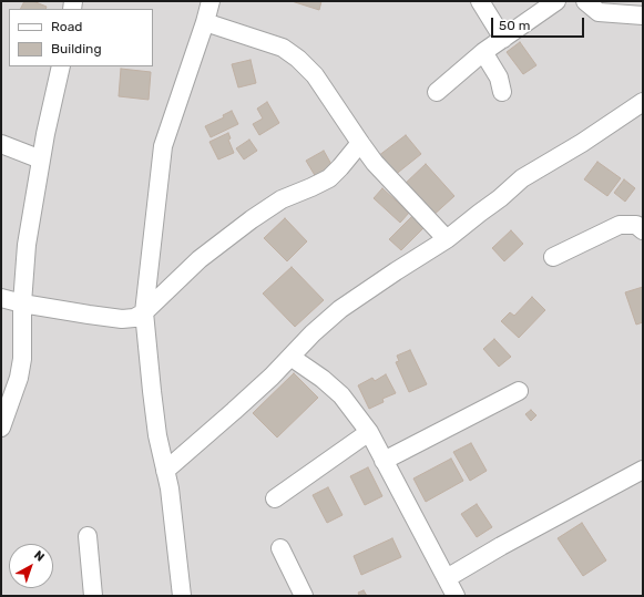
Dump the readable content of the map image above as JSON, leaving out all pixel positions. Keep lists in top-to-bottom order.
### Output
{
  "legend": ["Road", "Building"],
  "scale_bar": "50 m",
  "north": "top right"
}
